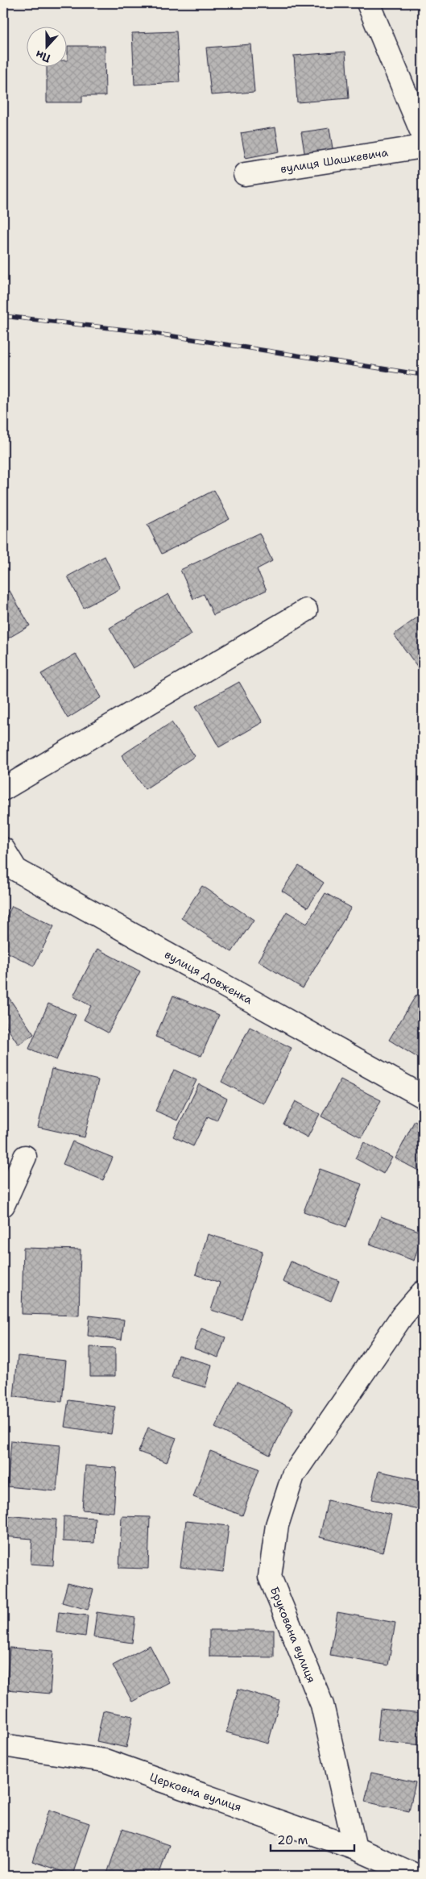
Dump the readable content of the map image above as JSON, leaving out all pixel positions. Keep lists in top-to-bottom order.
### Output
{
  "streets": {
    "street": [
      "вулиця Шашкевича",
      "вулиця Довженка",
      "Брукована вулиця",
      "Церковна вулиця"
    ]
  },
  "crossings": [
    ["Брукована вулиця", "Церковна вулиця"]
  ],
  "scale_bar": "20 m",
  "north": "bottom"
}
